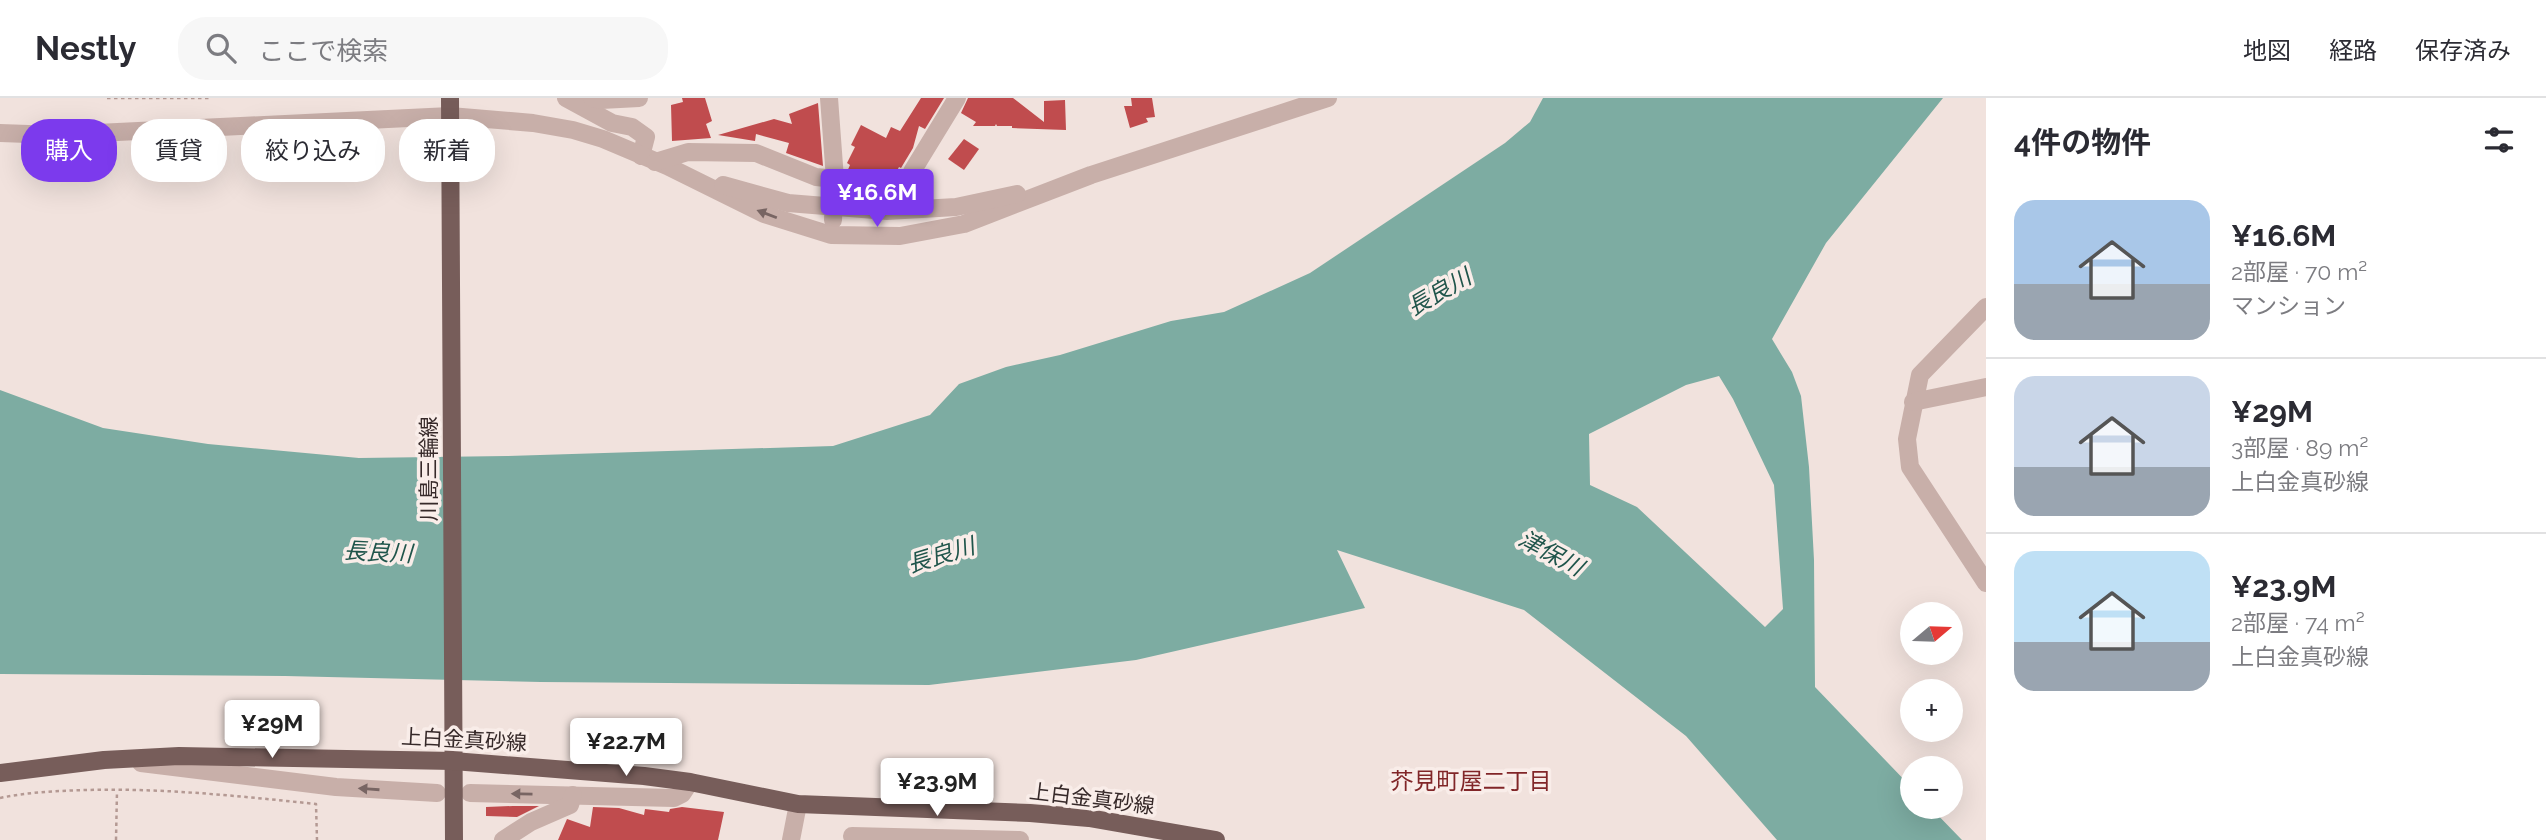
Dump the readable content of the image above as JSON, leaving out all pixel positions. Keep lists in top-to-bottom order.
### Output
{
  "streets": {
    "main road": ["川島三輪線", "上白金真砂線"]
  },
  "crossings": [
    ["川島三輪線", "上白金真砂線"]
  ],
  "districts": ["芥見町屋二丁目"],
  "water": ["長良川", "津保川"],
  "north": "right",
  "page": {
    "header": "Nestly",
    "search": "ここで検索",
    "nav": ["地図", "経路", "保存済み"],
    "heading": "4件の物件",
    "chip": [
      "購入",
      "賃貸",
      "絞り込み",
      "新着"
    ],
    "price": [
      "¥16.6M",
      "¥29M",
      "¥22.7M",
      "¥23.9M"
    ],
    "list": [
      {
        "name": "¥16.6M",
        "note": "2部屋 · 70 m² · マンション"
      },
      {
        "name": "¥29M",
        "note": "3部屋 · 89 m² · 上白金真砂線"
      },
      {
        "name": "¥23.9M",
        "note": "2部屋 · 74 m² · 上白金真砂線"
      }
    ],
    "map_buttons": ["+", "−"]
  }
}
